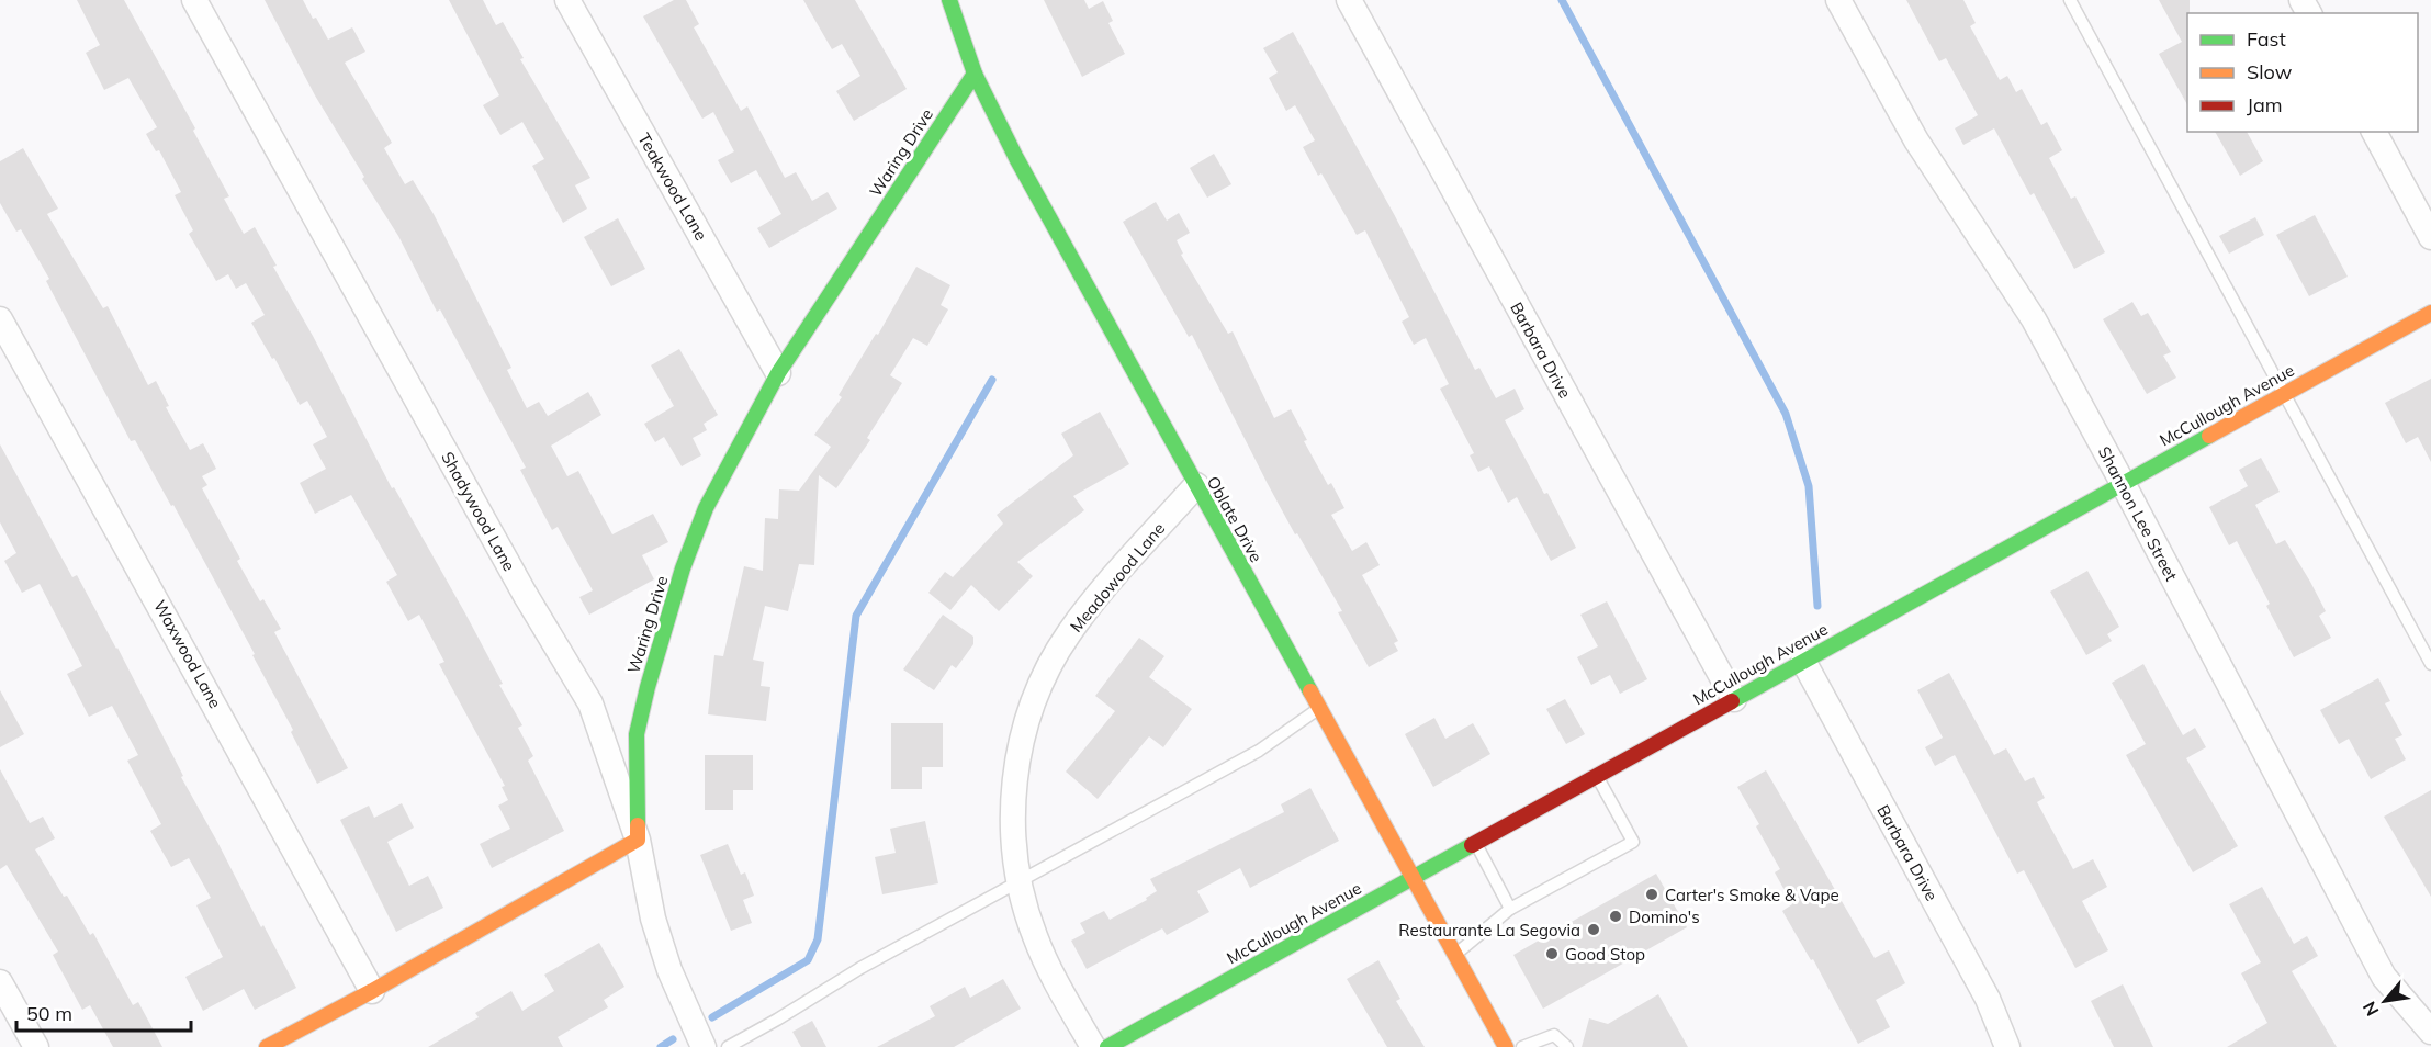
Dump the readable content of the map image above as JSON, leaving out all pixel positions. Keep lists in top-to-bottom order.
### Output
{
  "streets": {
    "street": [
      "Waring Drive",
      "Teakwood Lane",
      "Barbara Drive",
      "McCullough Avenue",
      "Shadywood Lane",
      "Shannon Lee Street",
      "Oblate Drive",
      "Meadowood Lane",
      "Waxwood Lane"
    ]
  },
  "crossings": [
    ["Waring Drive", "Teakwood Lane"],
    ["Waring Drive", "Shadywood Lane"],
    ["Waring Drive", "Oblate Drive"],
    ["Barbara Drive", "McCullough Avenue"],
    ["McCullough Avenue", "Shannon Lee Street"],
    ["McCullough Avenue", "Oblate Drive"],
    ["Oblate Drive", "Meadowood Lane"]
  ],
  "places": [
    "Carter's Smoke & Vape",
    "Domino's",
    "Restaurante La Segovia",
    "Good Stop"
  ],
  "legend": ["Fast", "Slow", "Jam"],
  "scale_bar": "50 m",
  "north": "bottom left"
}
